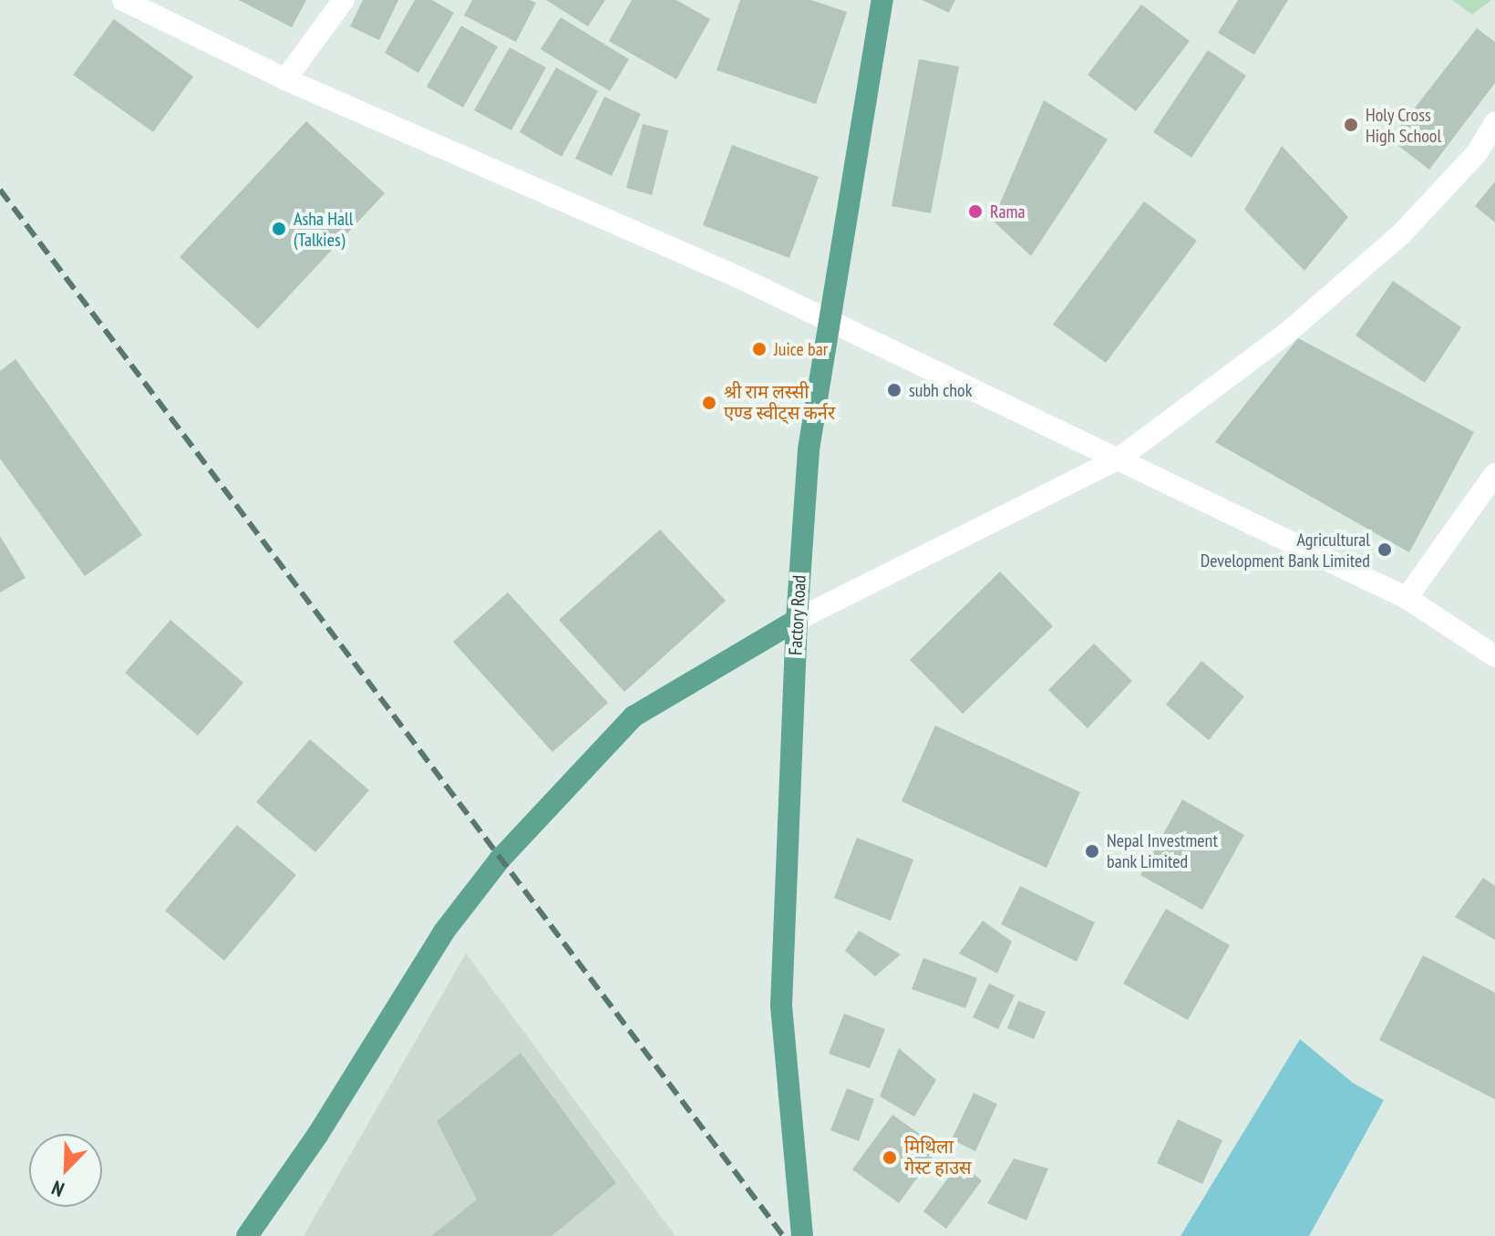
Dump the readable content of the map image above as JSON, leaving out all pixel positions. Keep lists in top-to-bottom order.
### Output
{
  "streets": {
    "main road": ["Factory Road"]
  },
  "places": [
    "Holy Cross High School",
    "Rama",
    "Asha Hall (Talkies)",
    "Juice bar",
    "subh chok",
    "श्री राम लस्सी एण्ड स्वीट्स कर्नर",
    "Agricultural Development Bank Limited",
    "Nepal Investment bank Limited",
    "मिथिला गेस्ट हाउस"
  ],
  "north": "bottom left"
}
